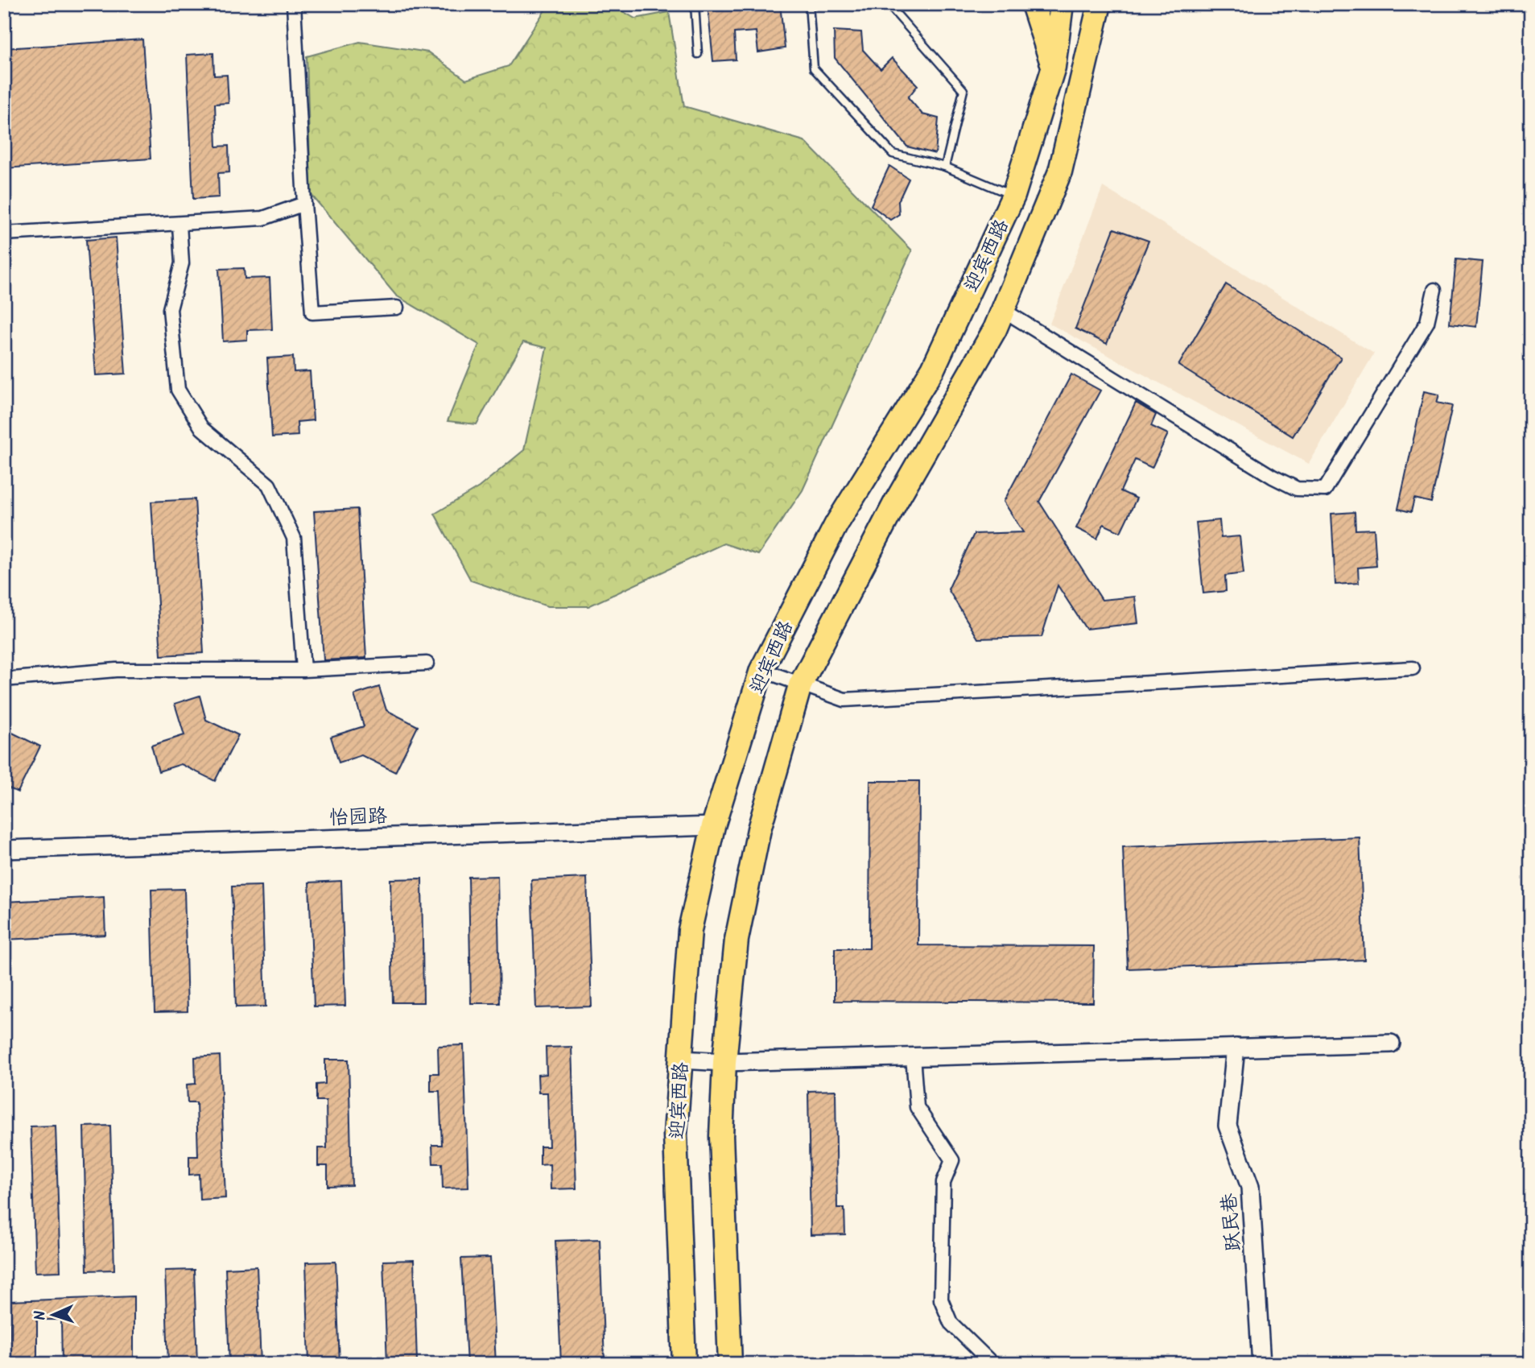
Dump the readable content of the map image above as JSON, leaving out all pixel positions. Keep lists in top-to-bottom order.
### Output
{
  "streets": {
    "highway": ["迎宾西路"],
    "street": ["怡园路", "跃民巷"]
  },
  "crossings": [
    ["迎宾西路", "怡园路"]
  ],
  "north": "left"
}
